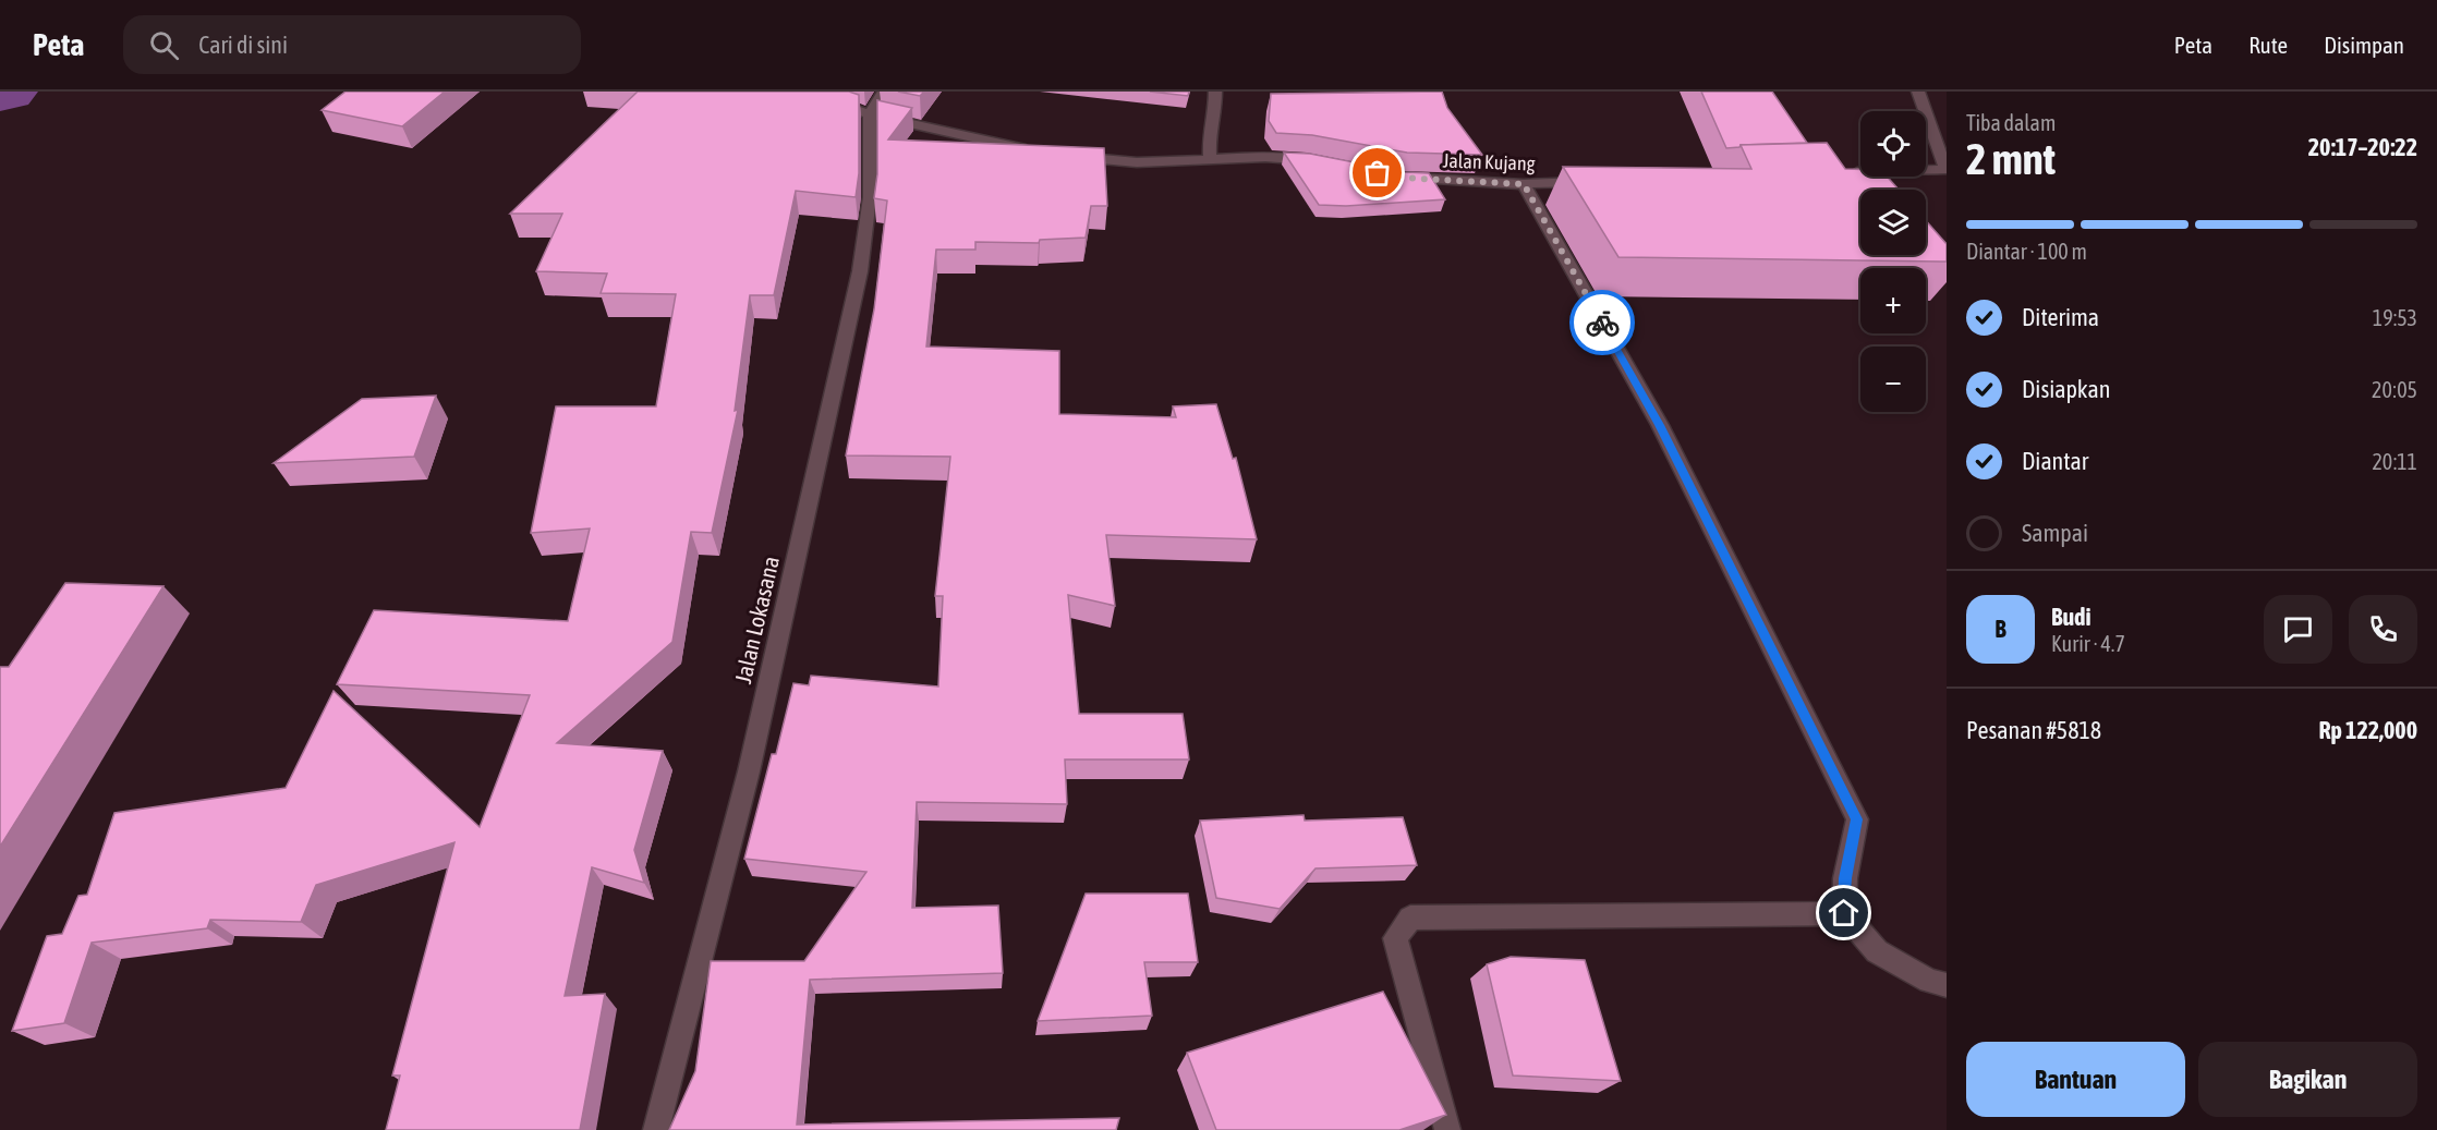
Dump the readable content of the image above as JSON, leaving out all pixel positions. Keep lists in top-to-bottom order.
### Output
{
  "streets": {
    "street": ["Jalan Kujang", "Jalan Lokasana"]
  },
  "page": {
    "header": "Peta",
    "search": "Cari di sini",
    "nav": ["Peta", "Rute", "Disimpan"],
    "heading": ["2 mnt", "Tiba dalam", "20:17–20:22"],
    "panel": [
      "Budi",
      "Kurir · 4.7",
      "Pesanan #5818",
      "Rp 122,000"
    ],
    "map_buttons": ["+", "−"],
    "bar": "Diantar · 100 m",
    "list": [
      ["Diterima", "19:53"],
      ["Disiapkan", "20:05"],
      ["Diantar", "20:11"],
      "Sampai"
    ],
    "round": "B",
    "buttons": ["Bantuan", "Bagikan"]
  }
}
